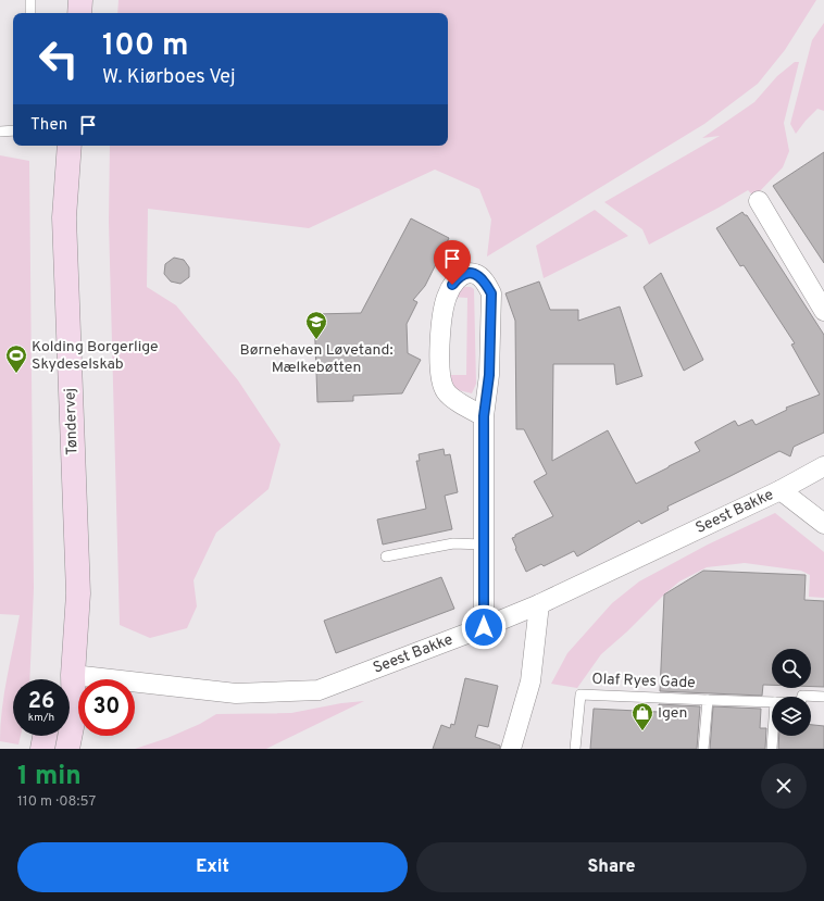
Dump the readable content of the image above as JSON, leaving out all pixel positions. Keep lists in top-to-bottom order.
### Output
{
  "streets": {
    "street": ["Tøndervej", "Seest Bakke"],
    "lane": ["Olaf Ryes Gade"]
  },
  "crossings": [
    ["Tøndervej", "Seest Bakke"]
  ],
  "places": {
    "school or university": ["Børnehaven Løvetand: Mælkebøtten"],
    "sports": ["Kolding Borgerlige Skydeselskab"],
    "shop": ["Igen"]
  },
  "page": {
    "turn": ["100 m", "W. Kiørboes Vej"],
    "then": "Then",
    "speed": "26 km/h",
    "limit": "30",
    "heading": ["1 min", "110 m · 08:57"],
    "buttons": ["Exit", "Share"]
  }
}
